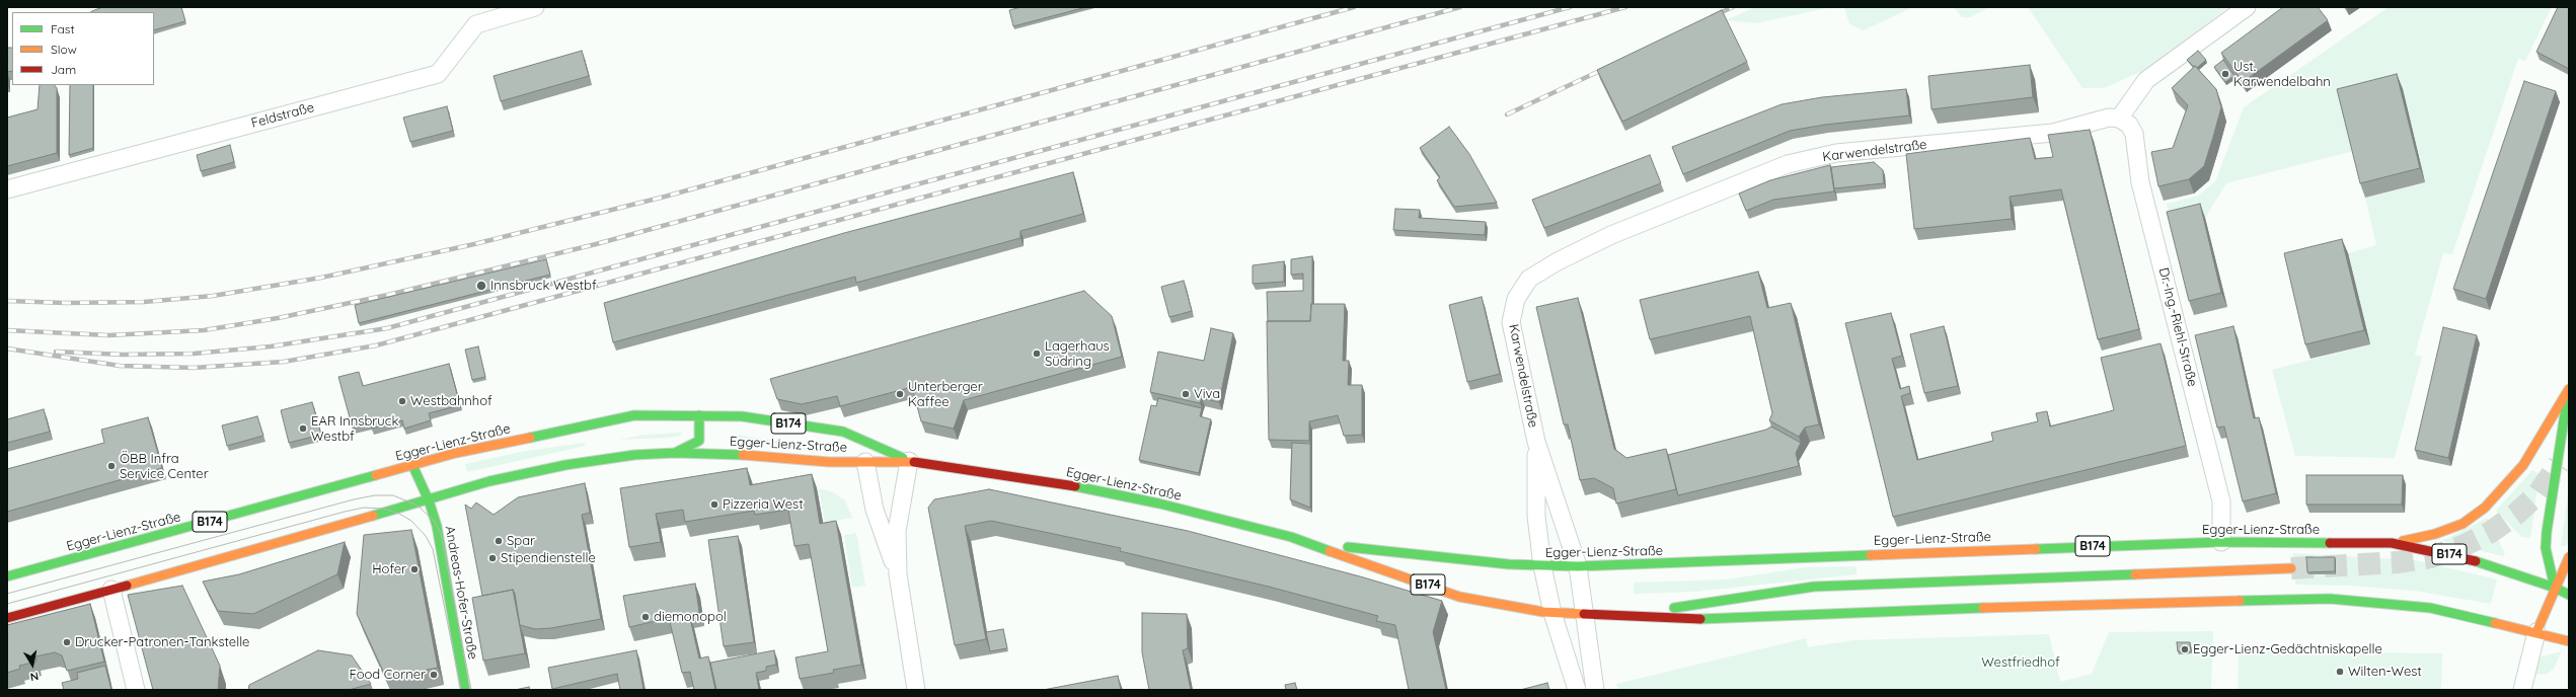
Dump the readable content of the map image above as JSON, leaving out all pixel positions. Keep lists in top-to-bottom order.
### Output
{
  "streets": {
    "main road": ["B174", "Egger-Lienz-Straße", "Andreas-Hofer-Straße"],
    "street": ["Feldstraße", "Karwendelstraße", "Dr.-Ing.-Riehl-Straße"]
  },
  "crossings": [
    ["Karwendelstraße", "Dr.-Ing.-Riehl-Straße"],
    ["Karwendelstraße", "Egger-Lienz-Straße"],
    ["Dr.-Ing.-Riehl-Straße", "Egger-Lienz-Straße"],
    ["B174", "Egger-Lienz-Straße"],
    ["Egger-Lienz-Straße", "Andreas-Hofer-Straße"]
  ],
  "parks": ["Westfriedhof"],
  "places": [
    "Ust. Karwendelbahn",
    "Innsbruck Westbf",
    "Lagerhaus Südring",
    "Unterberger Kaffee",
    "Viva",
    "Westbahnhof",
    "EAR Innsbruck Westbf",
    "ÖBB Infra Service Center",
    "Pizzeria West",
    "Spar",
    "Stipendienstelle",
    "Hofer",
    "diemonopol",
    "Drucker-Patronen-Tankstelle",
    "Egger-Lienz-Gedächtniskapelle",
    "Wilten-West",
    "Food Corner"
  ],
  "legend": ["Fast", "Slow", "Jam"],
  "north": "bottom"
}
